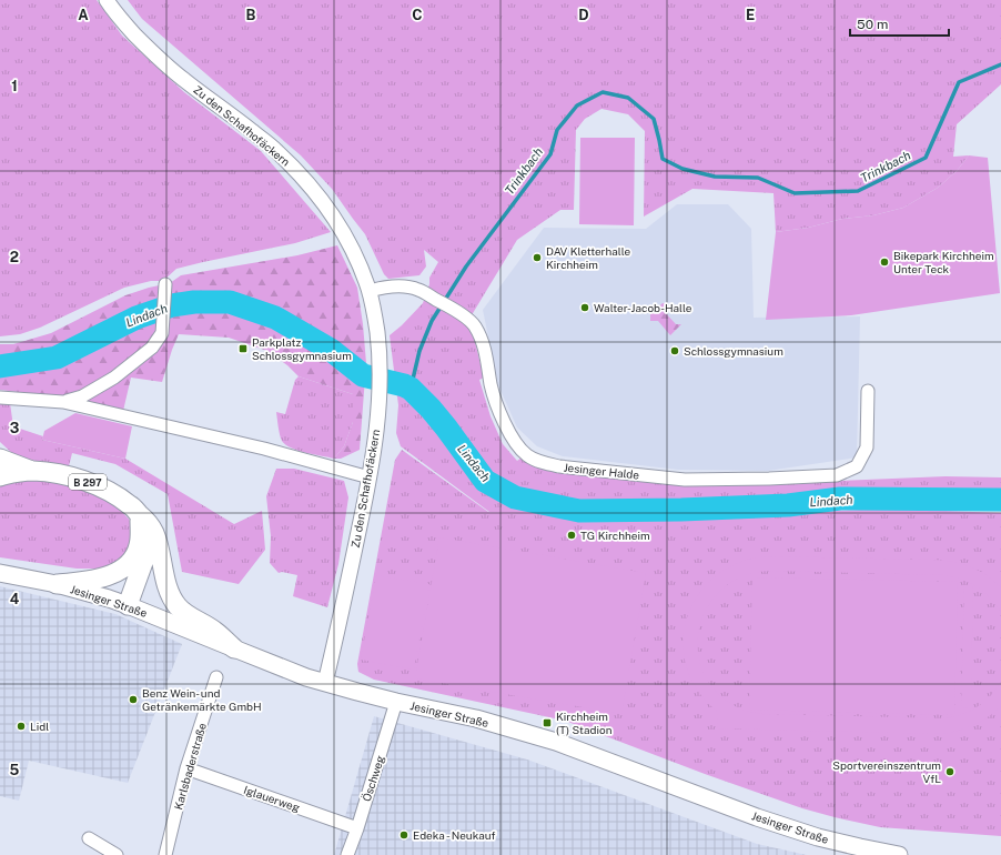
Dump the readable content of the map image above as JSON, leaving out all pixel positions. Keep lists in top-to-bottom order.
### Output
{
  "streets": {
    "main road": ["B 297", "Jesinger Straße"],
    "street": [
      "Zu den Schafhofäckern",
      "Jesinger Halde",
      "Karlsbaderstraße",
      "Öschweg",
      "Iglauerweg"
    ]
  },
  "crossings": [
    ["Zu den Schafhofäckern", "Jesinger Halde"],
    ["Zu den Schafhofäckern", "Jesinger Straße"],
    ["Jesinger Straße", "Öschweg"],
    ["Karlsbaderstraße", "Iglauerweg"],
    ["Öschweg", "Iglauerweg"]
  ],
  "water": ["Trinkbach", "Lindach"],
  "places": {
    "other": [
      "DAV Kletterhalle Kirchheim",
      "Bikepark Kirchheim Unter Teck",
      "Walter-Jacob-Halle",
      "Schlossgymnasium",
      "TG Kirchheim",
      "Benz Wein- und Getränkemärkte GmbH",
      "Lidl",
      "Sportvereinszentrum VfL",
      "Edeka - Neukauf"
    ],
    "transit": ["Parkplatz Schlossgymnasium", "Kirchheim (T) Stadion"]
  },
  "scale_bar": "50 m",
  "grid": {
    "columns": [
      "A",
      "B",
      "C",
      "D",
      "E"
    ],
    "rows": [
      "1",
      "2",
      "3",
      "4",
      "5"
    ]
  }
}
